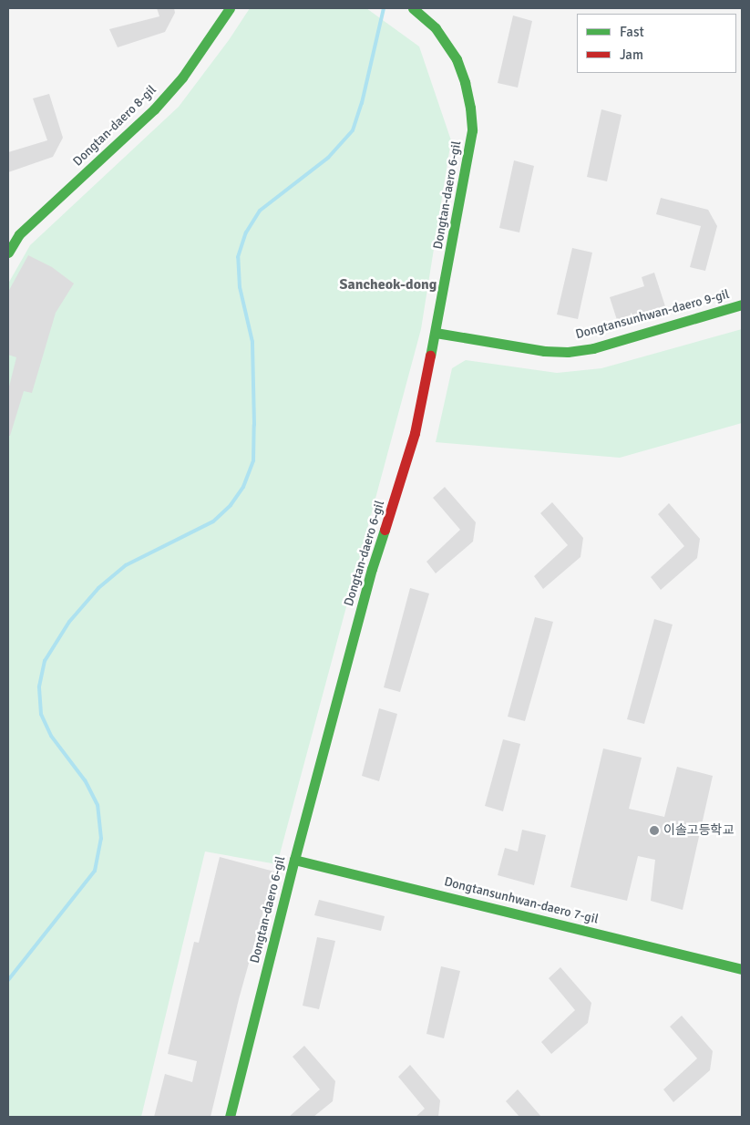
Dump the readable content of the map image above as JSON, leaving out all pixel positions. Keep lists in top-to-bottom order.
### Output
{
  "streets": {
    "street": [
      "Dongtan-daero 8-gil",
      "Dongtan-daero 6-gil",
      "Dongtansunhwan-daero 9-gil",
      "Dongtansunhwan-daero 7-gil"
    ]
  },
  "crossings": [
    ["Dongtan-daero 6-gil", "Dongtansunhwan-daero 9-gil"],
    ["Dongtan-daero 6-gil", "Dongtansunhwan-daero 7-gil"]
  ],
  "districts": ["Sancheok-dong"],
  "places": ["이솔고등학교"],
  "legend": ["Fast", "Jam"]
}
